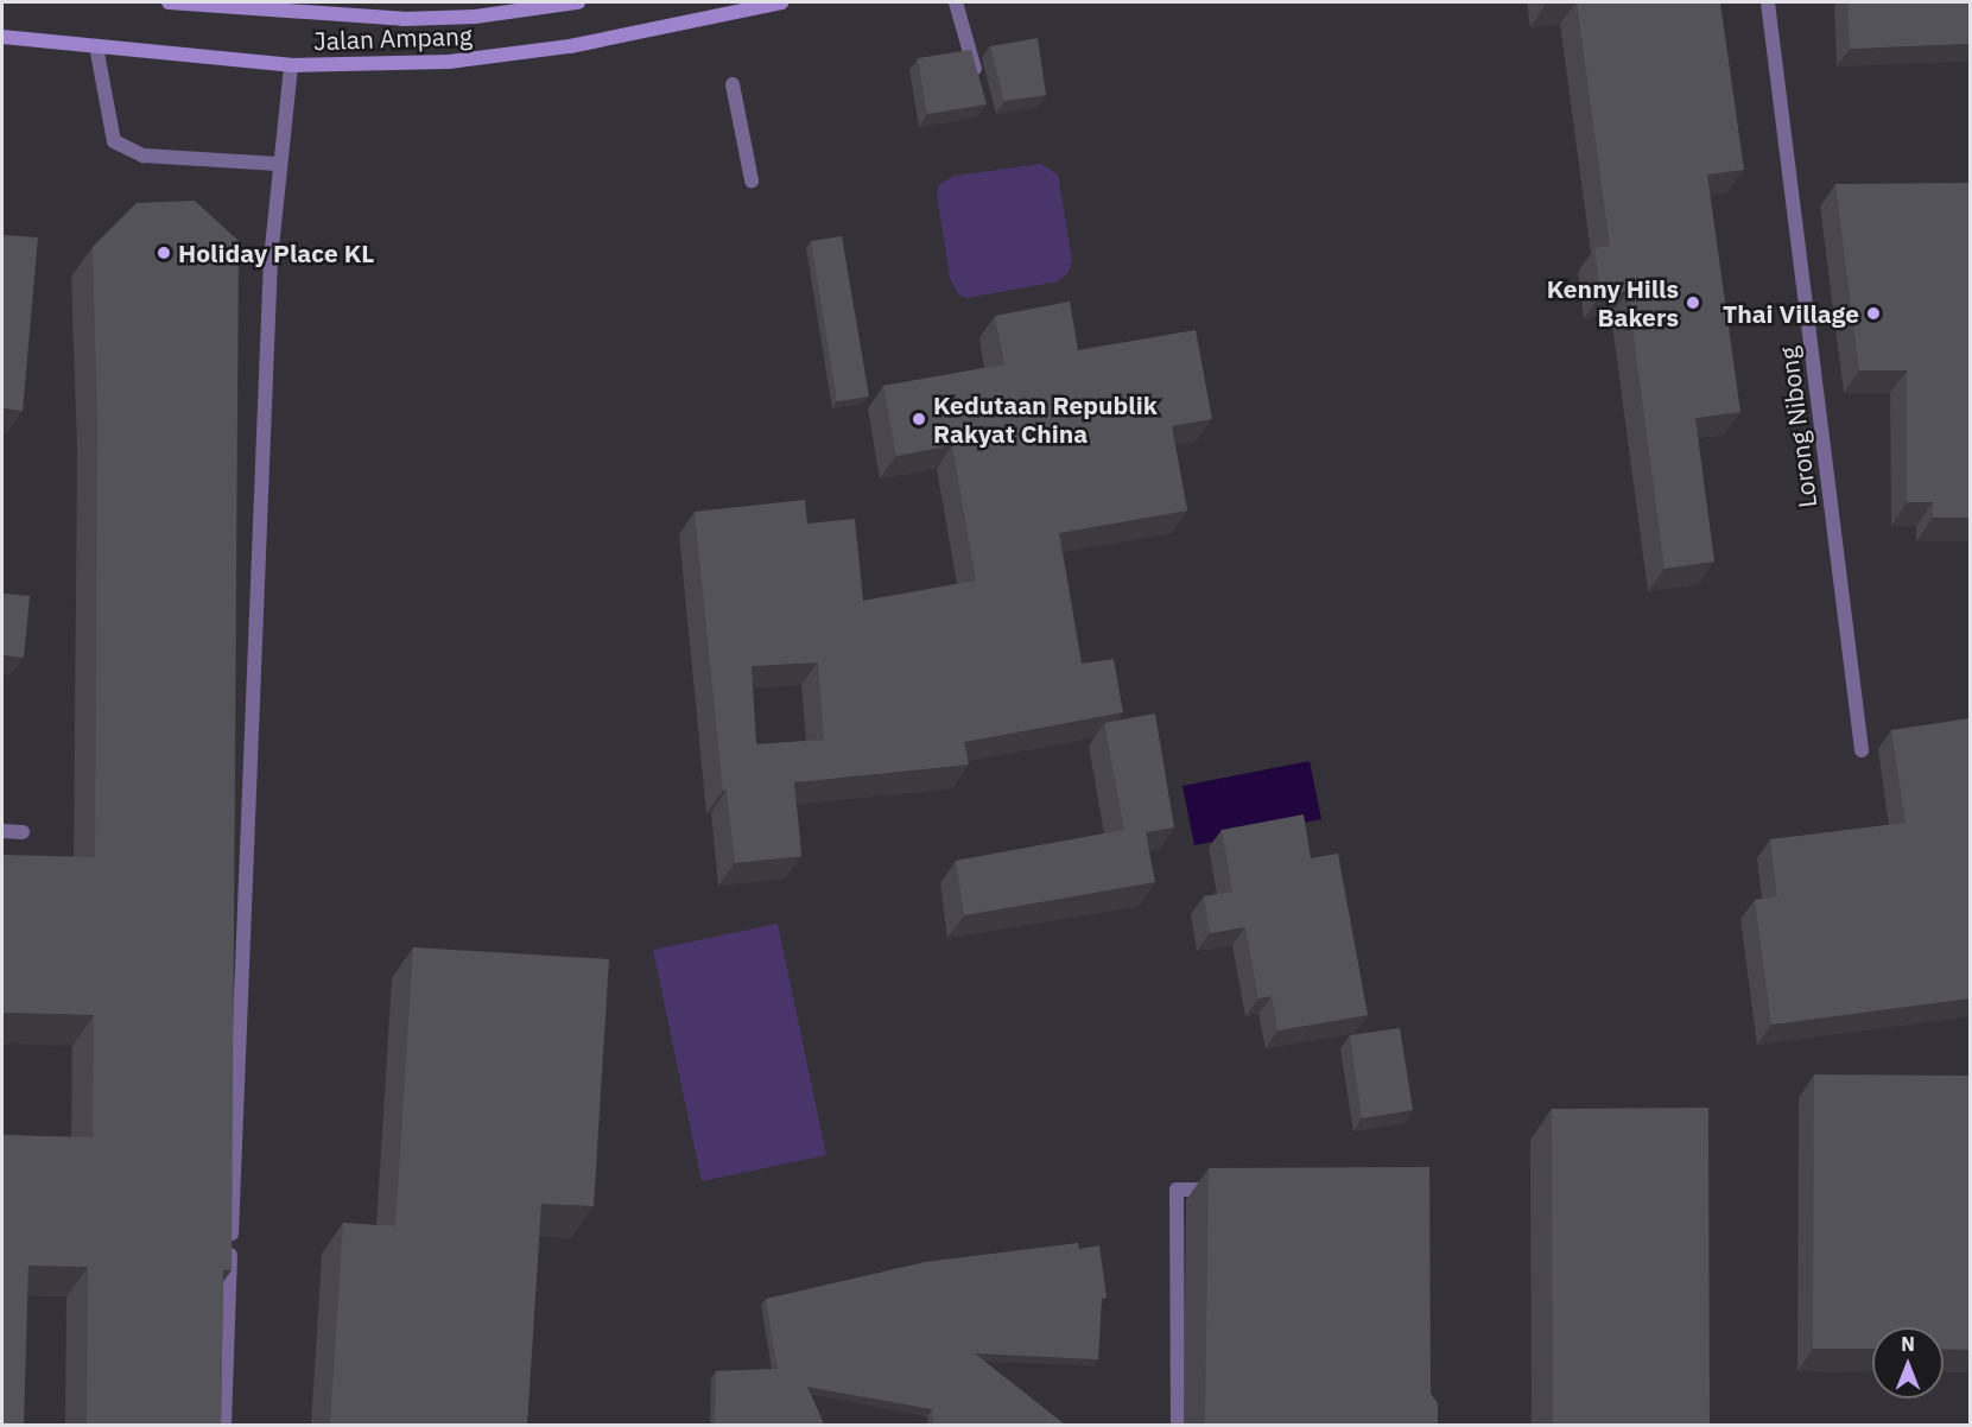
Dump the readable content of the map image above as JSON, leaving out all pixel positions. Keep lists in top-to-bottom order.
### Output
{
  "streets": {
    "main road": ["Jalan Ampang"],
    "street": ["Lorong Nibong"]
  },
  "places": [
    "Holiday Place KL",
    "Kenny Hills Bakers",
    "Thai Village",
    "Kedutaan Republik Rakyat China"
  ],
  "north": "top"
}
